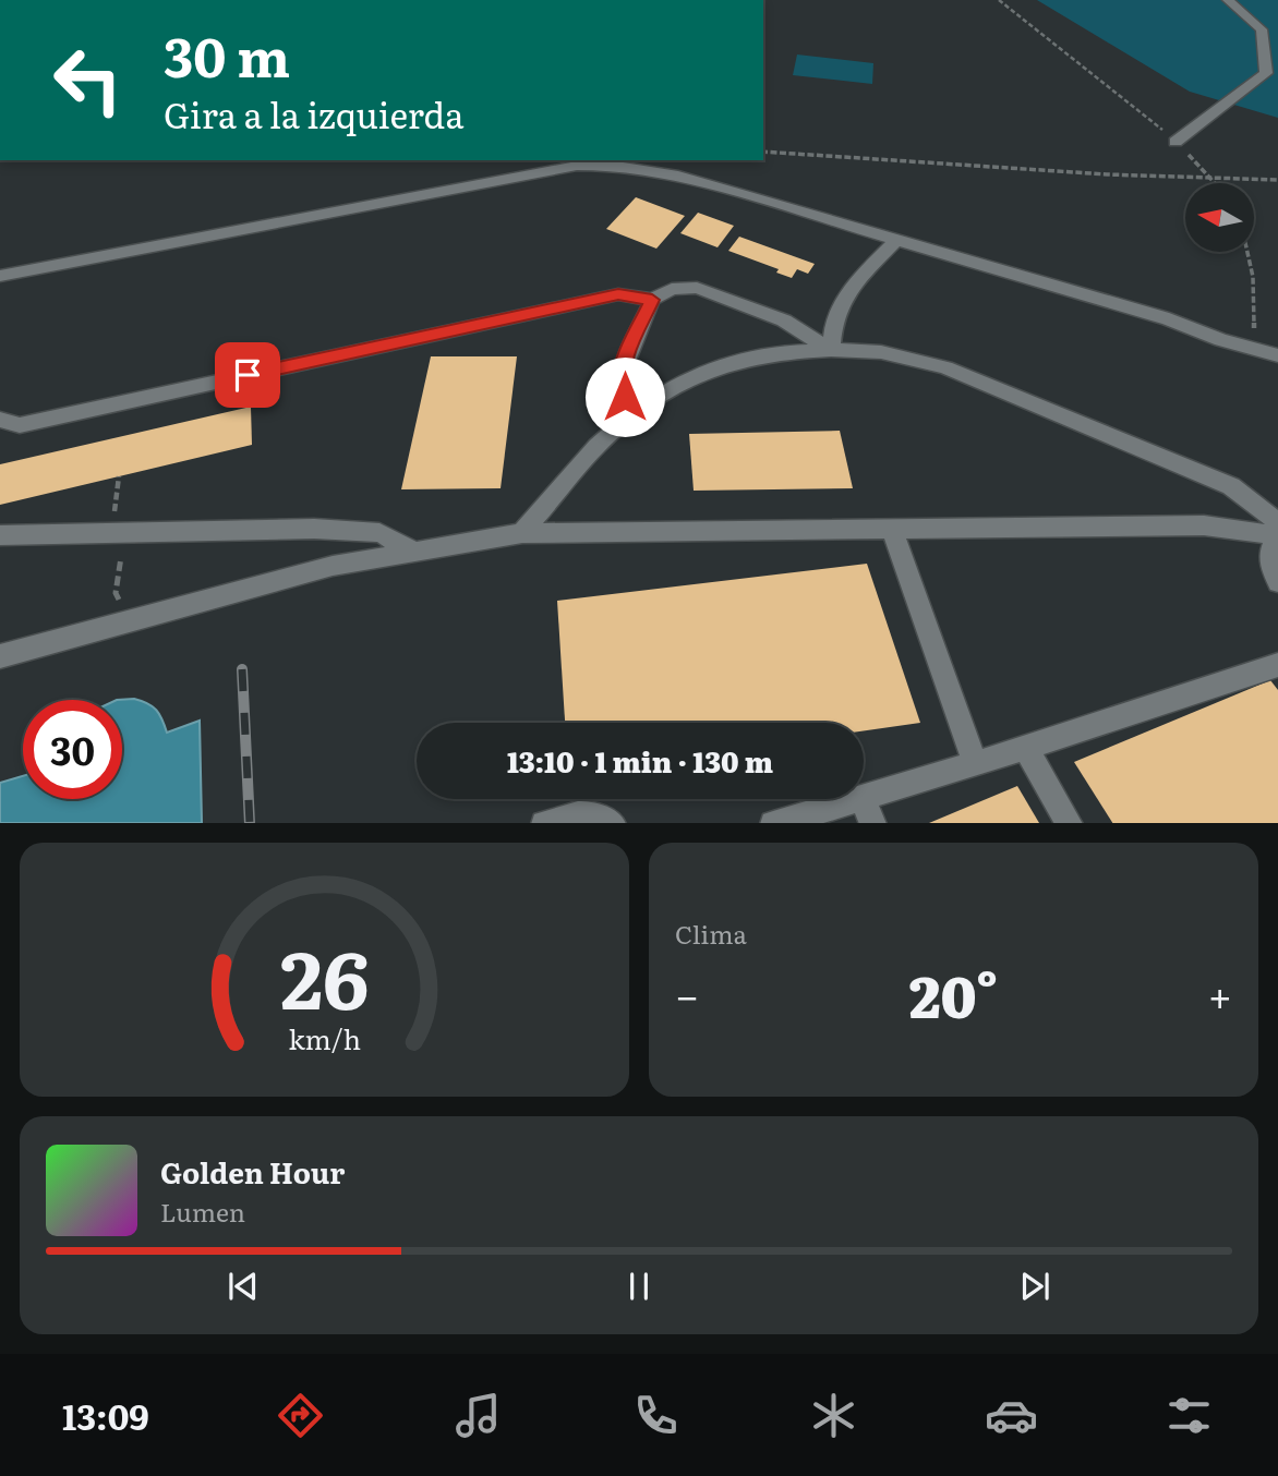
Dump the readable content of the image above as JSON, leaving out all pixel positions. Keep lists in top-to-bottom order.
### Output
{
  "north": "left",
  "page": {
    "turn": ["30 m", "Gira a la izquierda"],
    "limit": "30",
    "trip": "13:10 · 1 min · 130 m",
    "tile": "Clima",
    "heat": ["−", "20°", "+"],
    "song": ["Golden Hour", "Lumen"],
    "tabs": "13:09",
    "gauge": ["26", "km/h"]
  }
}
